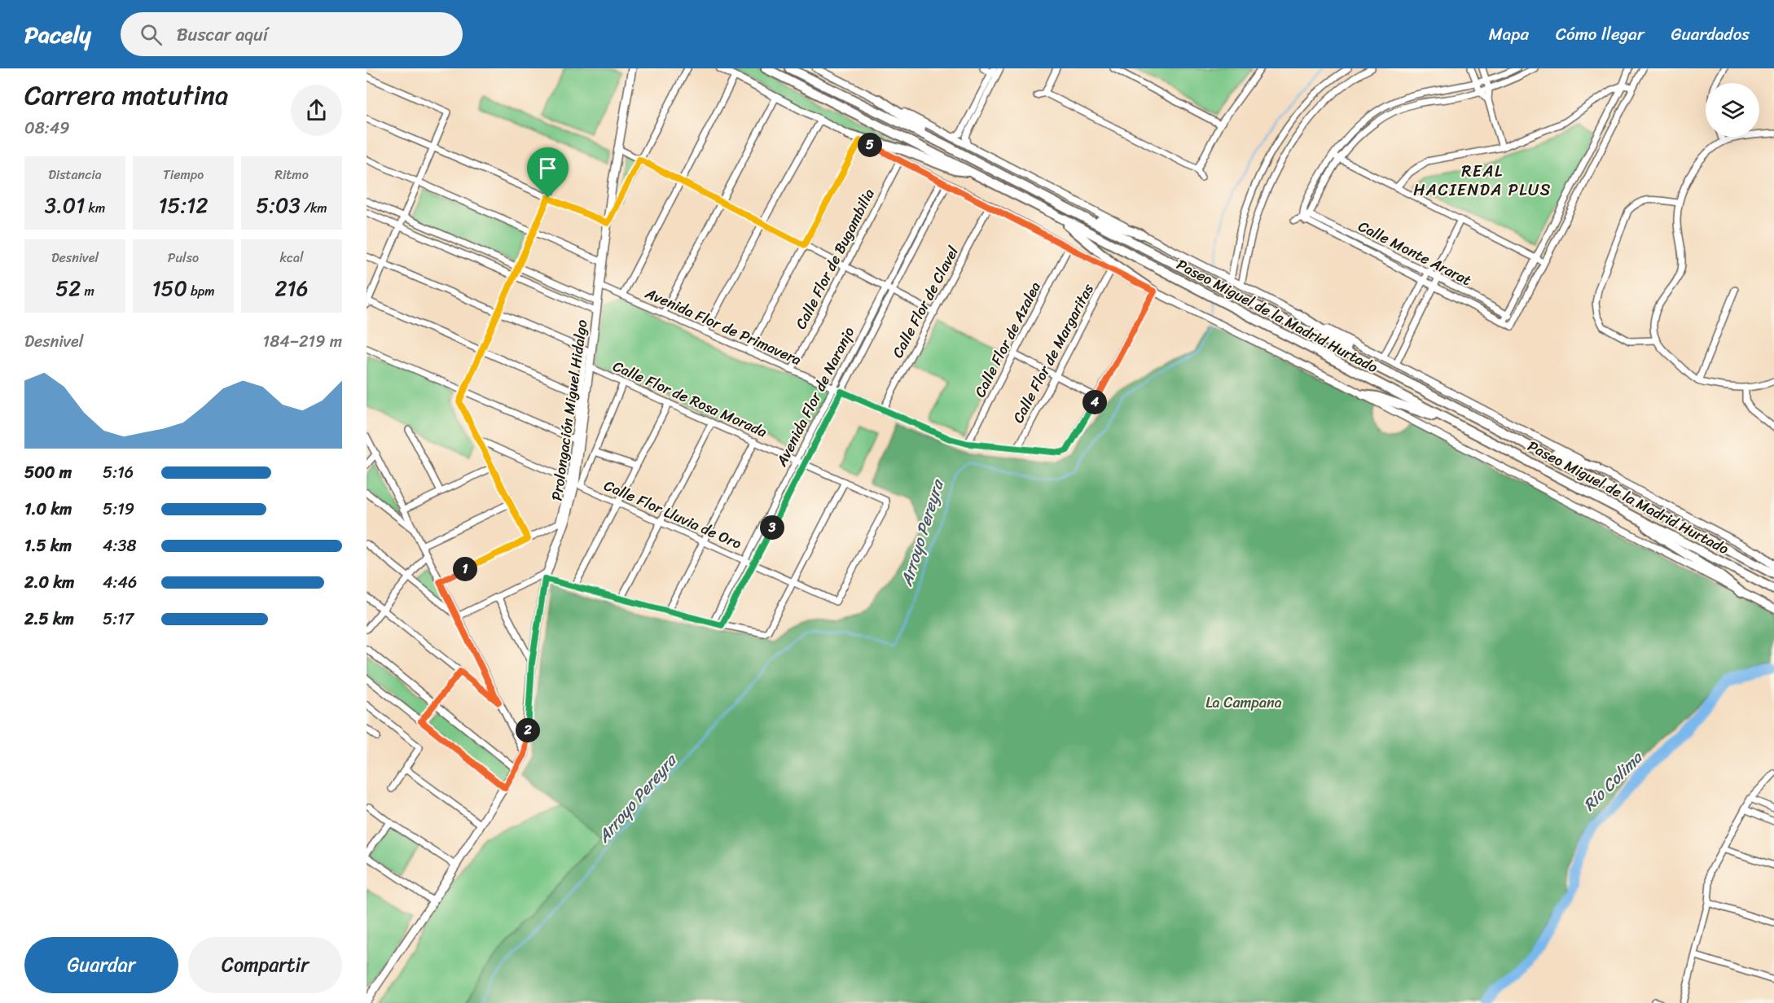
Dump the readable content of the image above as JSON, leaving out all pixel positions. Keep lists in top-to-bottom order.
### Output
{
  "streets": {
    "highway": ["Paseo Miguel de la Madrid Hurtado"],
    "main road": ["Prolongación Miguel Hidalgo"],
    "street": [
      "Calle Monte Ararat",
      "Calle Flor de Bugambilia",
      "Calle Flor de Clavel",
      "Avenida Flor de Primavera",
      "Calle Flor de Azalea",
      "Calle Flor de Margaritas",
      "Avenida Flor de Naranjo",
      "Calle Flor de Rosa Morada",
      "Calle Flor Lluvia de Oro"
    ]
  },
  "crossings": [
    ["Calle Flor de Bugambilia", "Avenida Flor de Primavera"],
    ["Calle Flor de Clavel", "Avenida Flor de Primavera"],
    ["Avenida Flor de Primavera", "Calle Flor de Azalea"],
    ["Avenida Flor de Primavera", "Calle Flor de Margaritas"],
    ["Avenida Flor de Primavera", "Avenida Flor de Naranjo"],
    ["Avenida Flor de Primavera", "Prolongación Miguel Hidalgo"],
    ["Avenida Flor de Naranjo", "Calle Flor de Rosa Morada"],
    ["Avenida Flor de Naranjo", "Calle Flor Lluvia de Oro"],
    ["Calle Flor de Rosa Morada", "Prolongación Miguel Hidalgo"],
    ["Calle Flor de Rosa Morada", "Calle Flor Lluvia de Oro"],
    ["Prolongación Miguel Hidalgo", "Calle Flor Lluvia de Oro"]
  ],
  "districts": ["REAL HACIENDA PLUS"],
  "water": ["Arroyo Pereyra", "Río Colima"],
  "parks": ["La Campana"],
  "page": {
    "header": "Pacely",
    "search": "Buscar aquí",
    "nav": ["Mapa", "Cómo llegar", "Guardados"],
    "heading": ["Carrera matutina", "08:49"],
    "pins": [
      "5",
      "4",
      "3",
      "1",
      "2"
    ],
    "stats": [
      ["Distancia", "3.01 km"],
      ["Tiempo", "15:12"],
      ["Ritmo", "5:03 /km"],
      ["Desnivel", "52 m"],
      ["Pulso", "150 bpm"],
      ["kcal", "216"]
    ],
    "chart": ["Desnivel", "184–219 m"],
    "list": [
      {
        "name": "500 m",
        "note": "5:16"
      },
      {
        "name": "1.0 km",
        "note": "5:19"
      },
      {
        "name": "1.5 km",
        "note": "4:38"
      },
      {
        "name": "2.0 km",
        "note": "4:46"
      },
      {
        "name": "2.5 km",
        "note": "5:17"
      }
    ],
    "buttons": ["Guardar", "Compartir"]
  }
}
